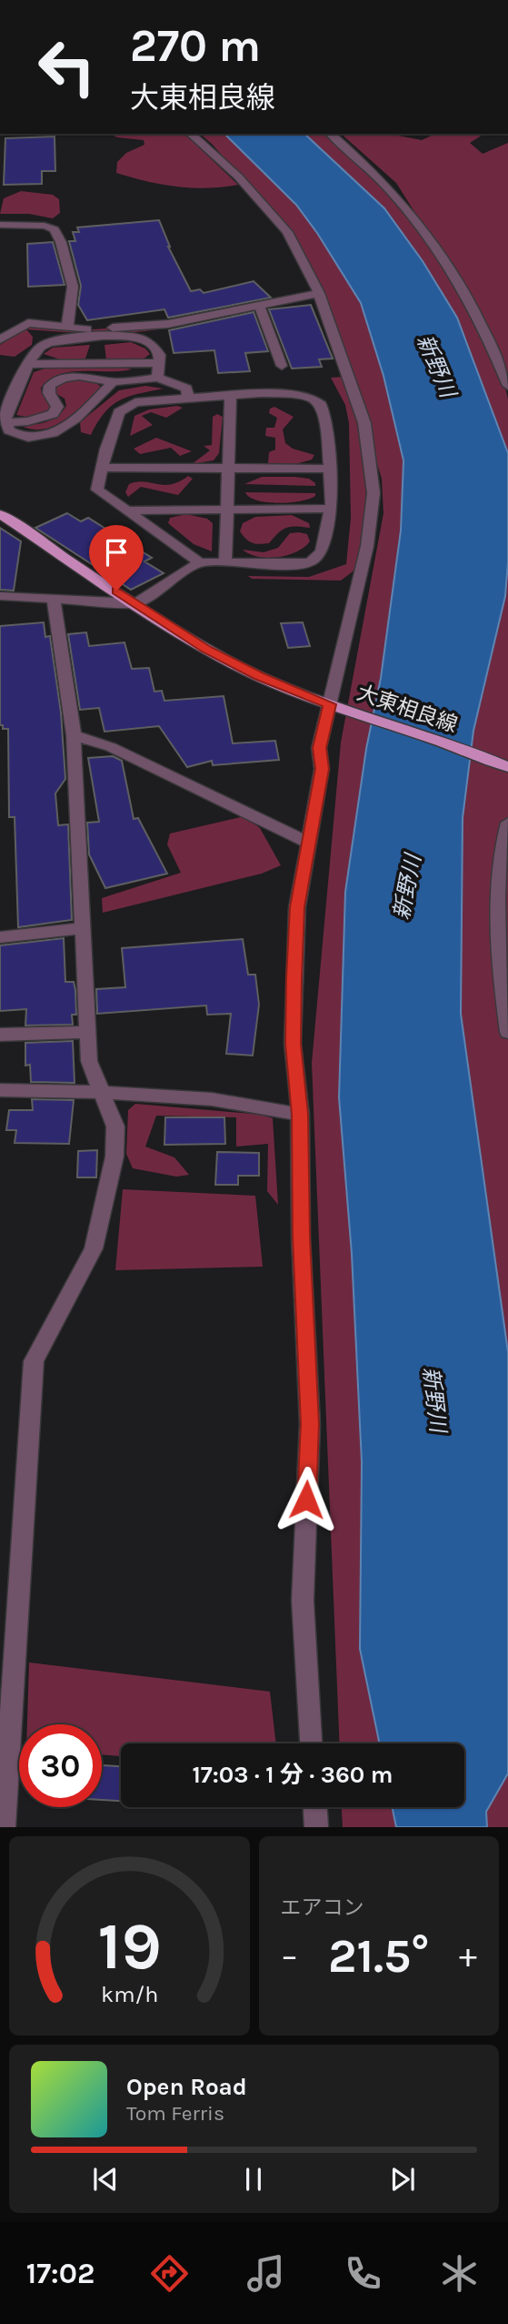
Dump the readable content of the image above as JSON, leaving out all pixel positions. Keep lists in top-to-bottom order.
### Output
{
  "streets": {
    "main road": ["大東相良線"]
  },
  "water": ["新野川"],
  "page": {
    "turn": ["270 m", "大東相良線"],
    "limit": "30",
    "trip": "17:03 · 1 分 · 360 m",
    "tile": "エアコン",
    "heat": ["−", "21.5°", "+"],
    "song": ["Open Road", "Tom Ferris"],
    "tabs": "17:02",
    "gauge": ["19", "km/h"]
  }
}
